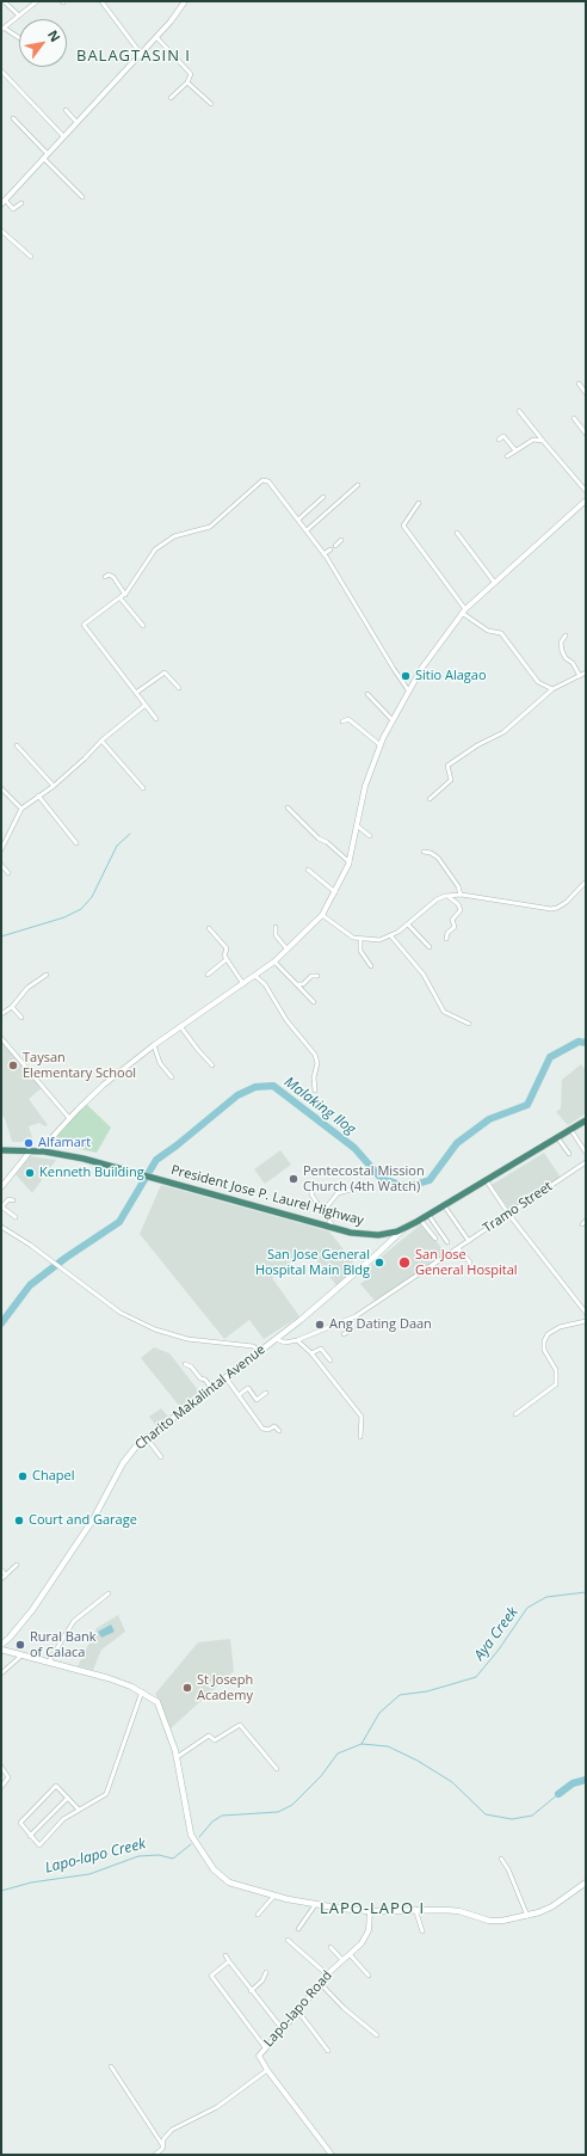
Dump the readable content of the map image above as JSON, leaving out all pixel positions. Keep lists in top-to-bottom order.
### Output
{
  "streets": {
    "highway": ["President Jose P. Laurel Highway"],
    "main road": ["Charito Makalintal Avenue"],
    "street": ["Tramo Street", "Lapo-lapo Road"]
  },
  "crossings": [
    ["President Jose P. Laurel Highway", "Charito Makalintal Avenue"],
    ["Tramo Street", "Charito Makalintal Avenue"]
  ],
  "districts": ["BALAGTASIN I", "LAPO-LAPO I"],
  "water": ["Malaking Ilog", "Aya Creek", "Lapo-lapo Creek"],
  "places": [
    "Sitio Alagao",
    "Taysan Elementary School",
    "Alfamart",
    "Kenneth Building",
    "Pentecostal Mission Church (4th Watch)",
    "San Jose General Hospital Main Bldg",
    "San Jose General Hospital",
    "Ang Dating Daan",
    "Chapel",
    "Court and Garage",
    "Rural Bank of Calaca",
    "St Joseph Academy"
  ],
  "north": "top right"
}
